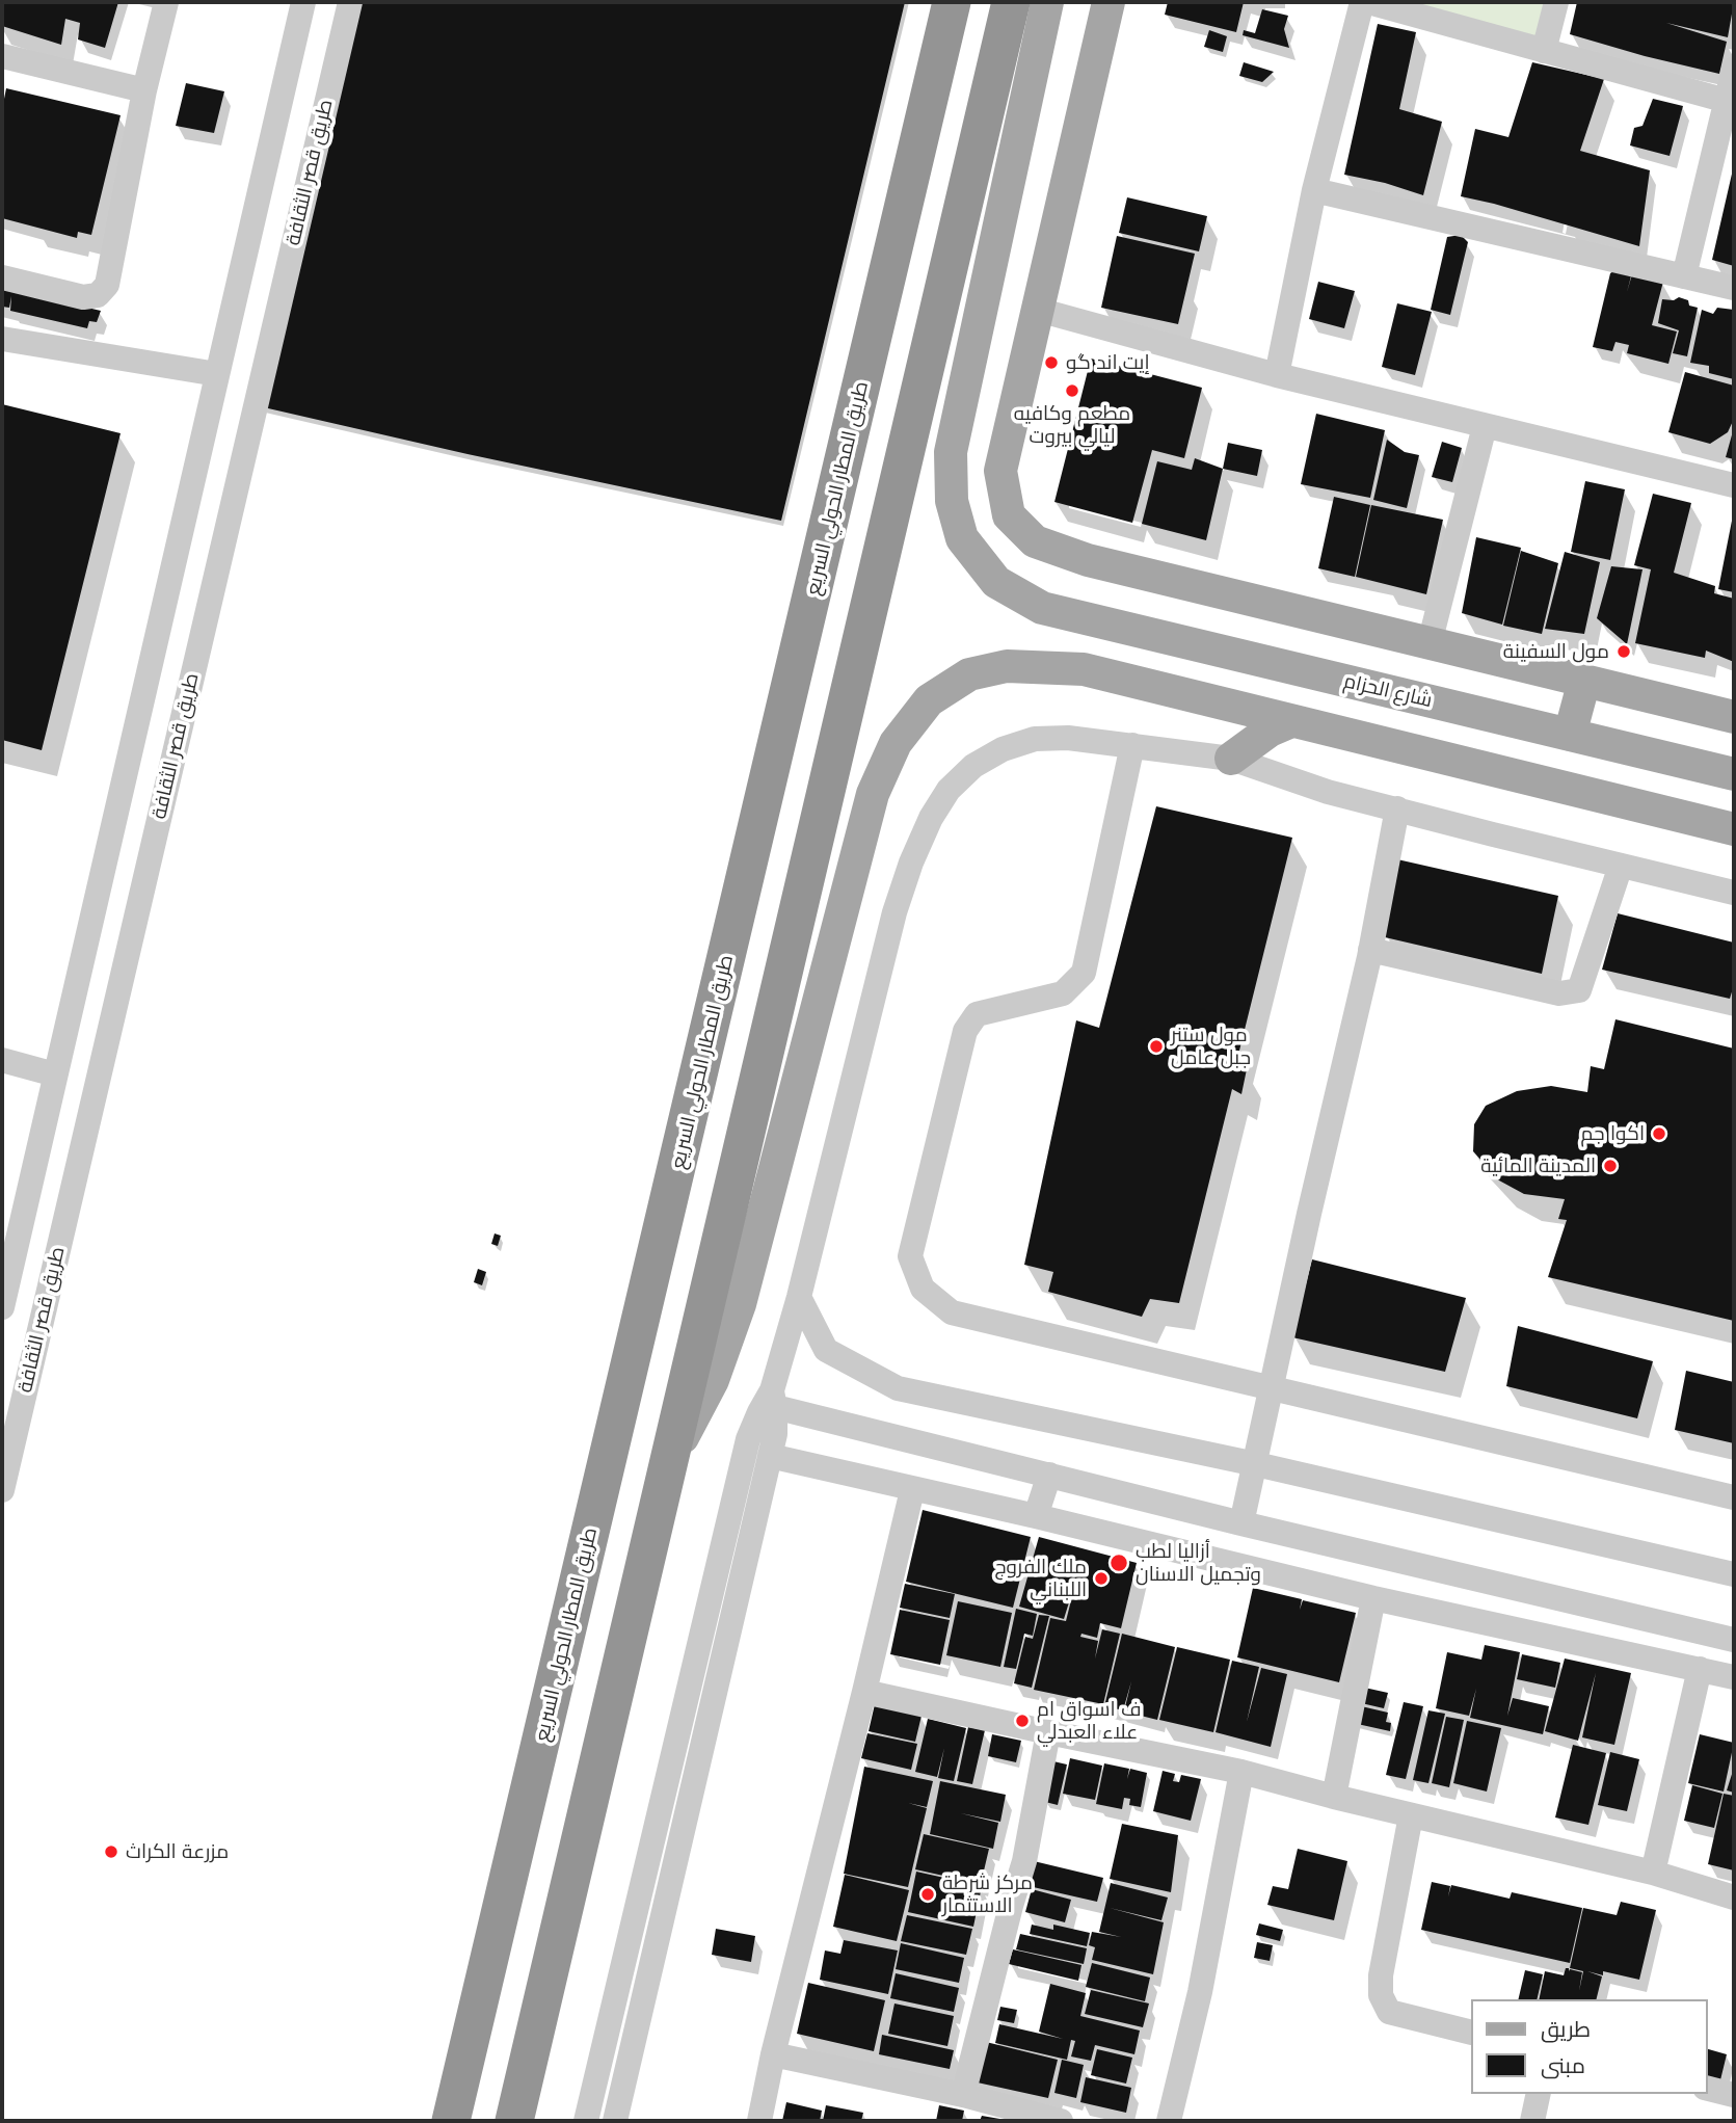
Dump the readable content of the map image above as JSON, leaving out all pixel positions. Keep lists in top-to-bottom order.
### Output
{
  "streets": {
    "highway": ["طريق المطار الحولي السريع"],
    "main road": ["شارع الحزام"],
    "street": ["طريق قصر الثقافة"]
  },
  "places": [
    "إيت اند گو",
    "مطعم وكافيه ليالي بيروت",
    "مول السفينة",
    "مول ستنر جبل عامل",
    "اكوا جم",
    "المدينة المائية",
    "أزاليا لطب وتجميل الاسنان",
    "ملك الفروج اللبناني",
    "ف اسواق ام علاء العبدلي",
    "مزرعة الكراث",
    "مركز شرطة الاستثمار"
  ],
  "legend": ["طريق", "مبنى"]
}
